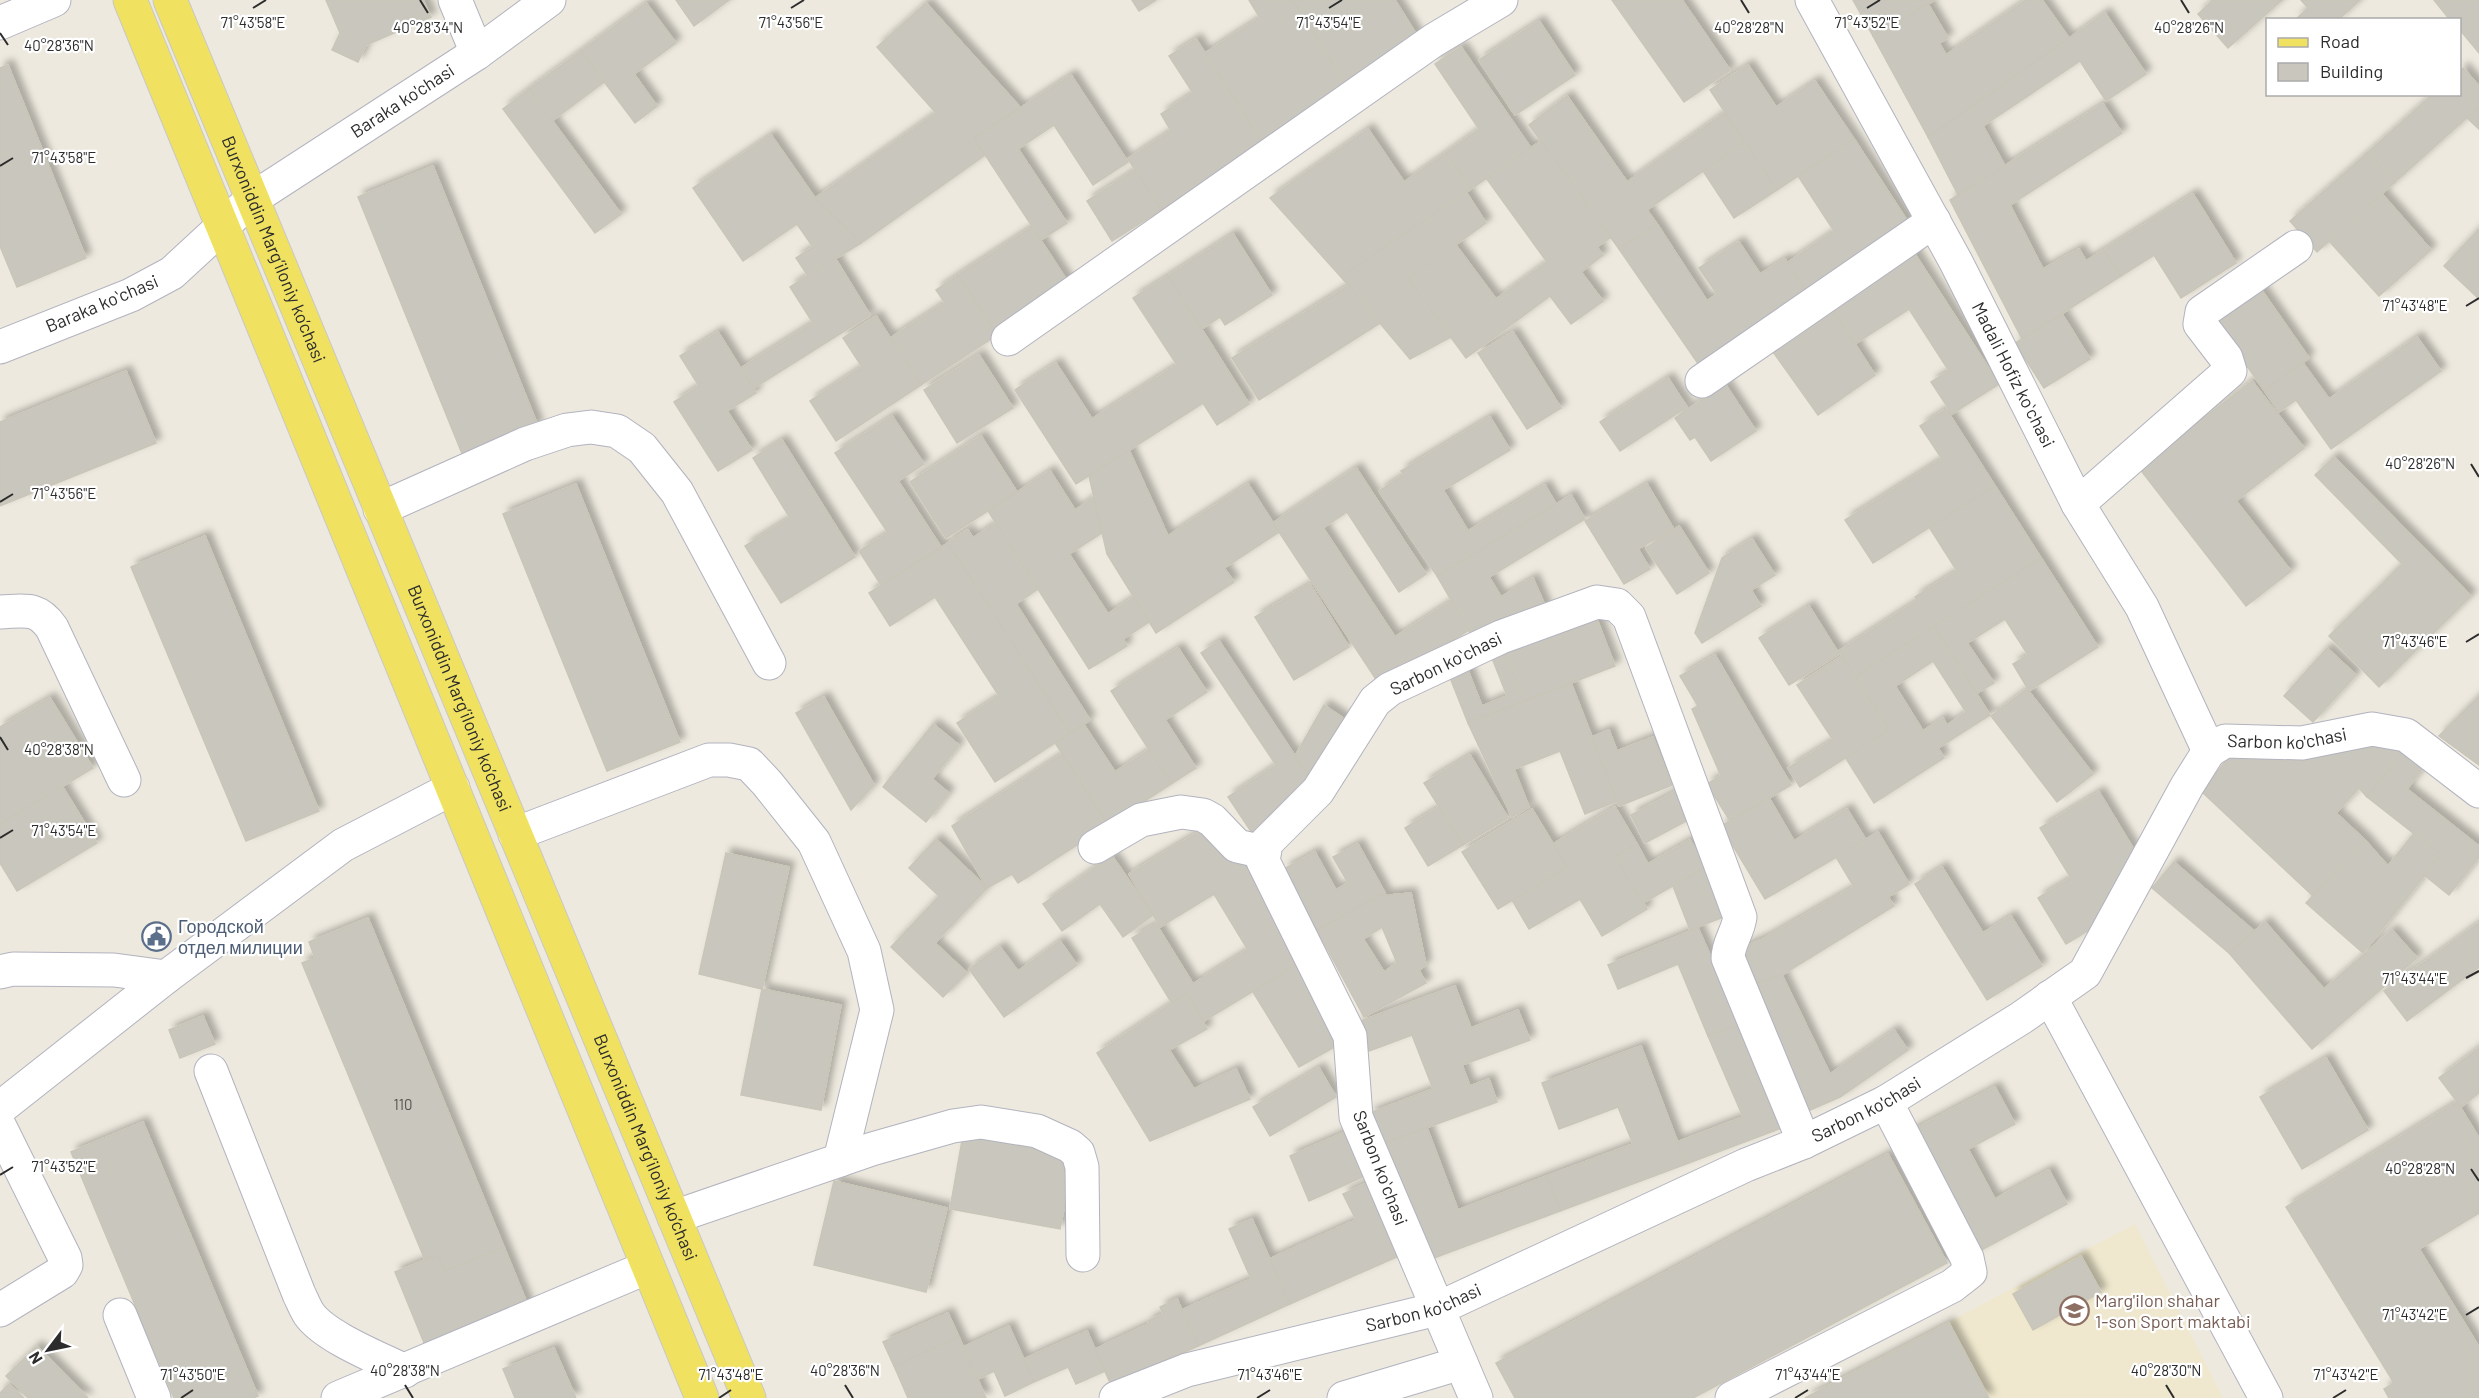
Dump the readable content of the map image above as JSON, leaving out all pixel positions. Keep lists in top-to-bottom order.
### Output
{
  "streets": {
    "main road": ["Burxoniddin Marg’iloniy ko’chasi"],
    "street": [
      "Baraka ko'chasi",
      "Baraka koʻchasi",
      "Madali Hofiz koʻchasi",
      "Sarbon koʻchasi",
      "Sarbon ko'chasi"
    ]
  },
  "crossings": [
    ["Baraka ko'chasi", "Burxoniddin Marg’iloniy ko’chasi"],
    ["Baraka ko'chasi", "Baraka koʻchasi"],
    ["Burxoniddin Marg’iloniy ko’chasi", "Baraka koʻchasi"],
    ["Madali Hofiz koʻchasi", "Sarbon ko'chasi"],
    ["Sarbon koʻchasi", "Sarbon ko'chasi"]
  ],
  "places": {
    "public building": ["Городской отдел милиции"],
    "school or university": ["Marg'ilon shahar 1-son Sport maktabi"]
  },
  "house_numbers": ["110"],
  "legend": ["Road", "Building"],
  "north": "bottom left",
  "coordinates": [
    "71°43'58\"E",
    "71°43'56\"E",
    "71°43'54\"E",
    "71°43'52\"E",
    "40°28'34\"N",
    "40°28'28\"N",
    "40°28'26\"N",
    "40°28'36\"N",
    "71°43'48\"E",
    "71°43'46\"E",
    "40°28'38\"N",
    "71°43'44\"E",
    "71°43'42\"E",
    "40°28'30\"N",
    "71°43'50\"E"
  ]
}
